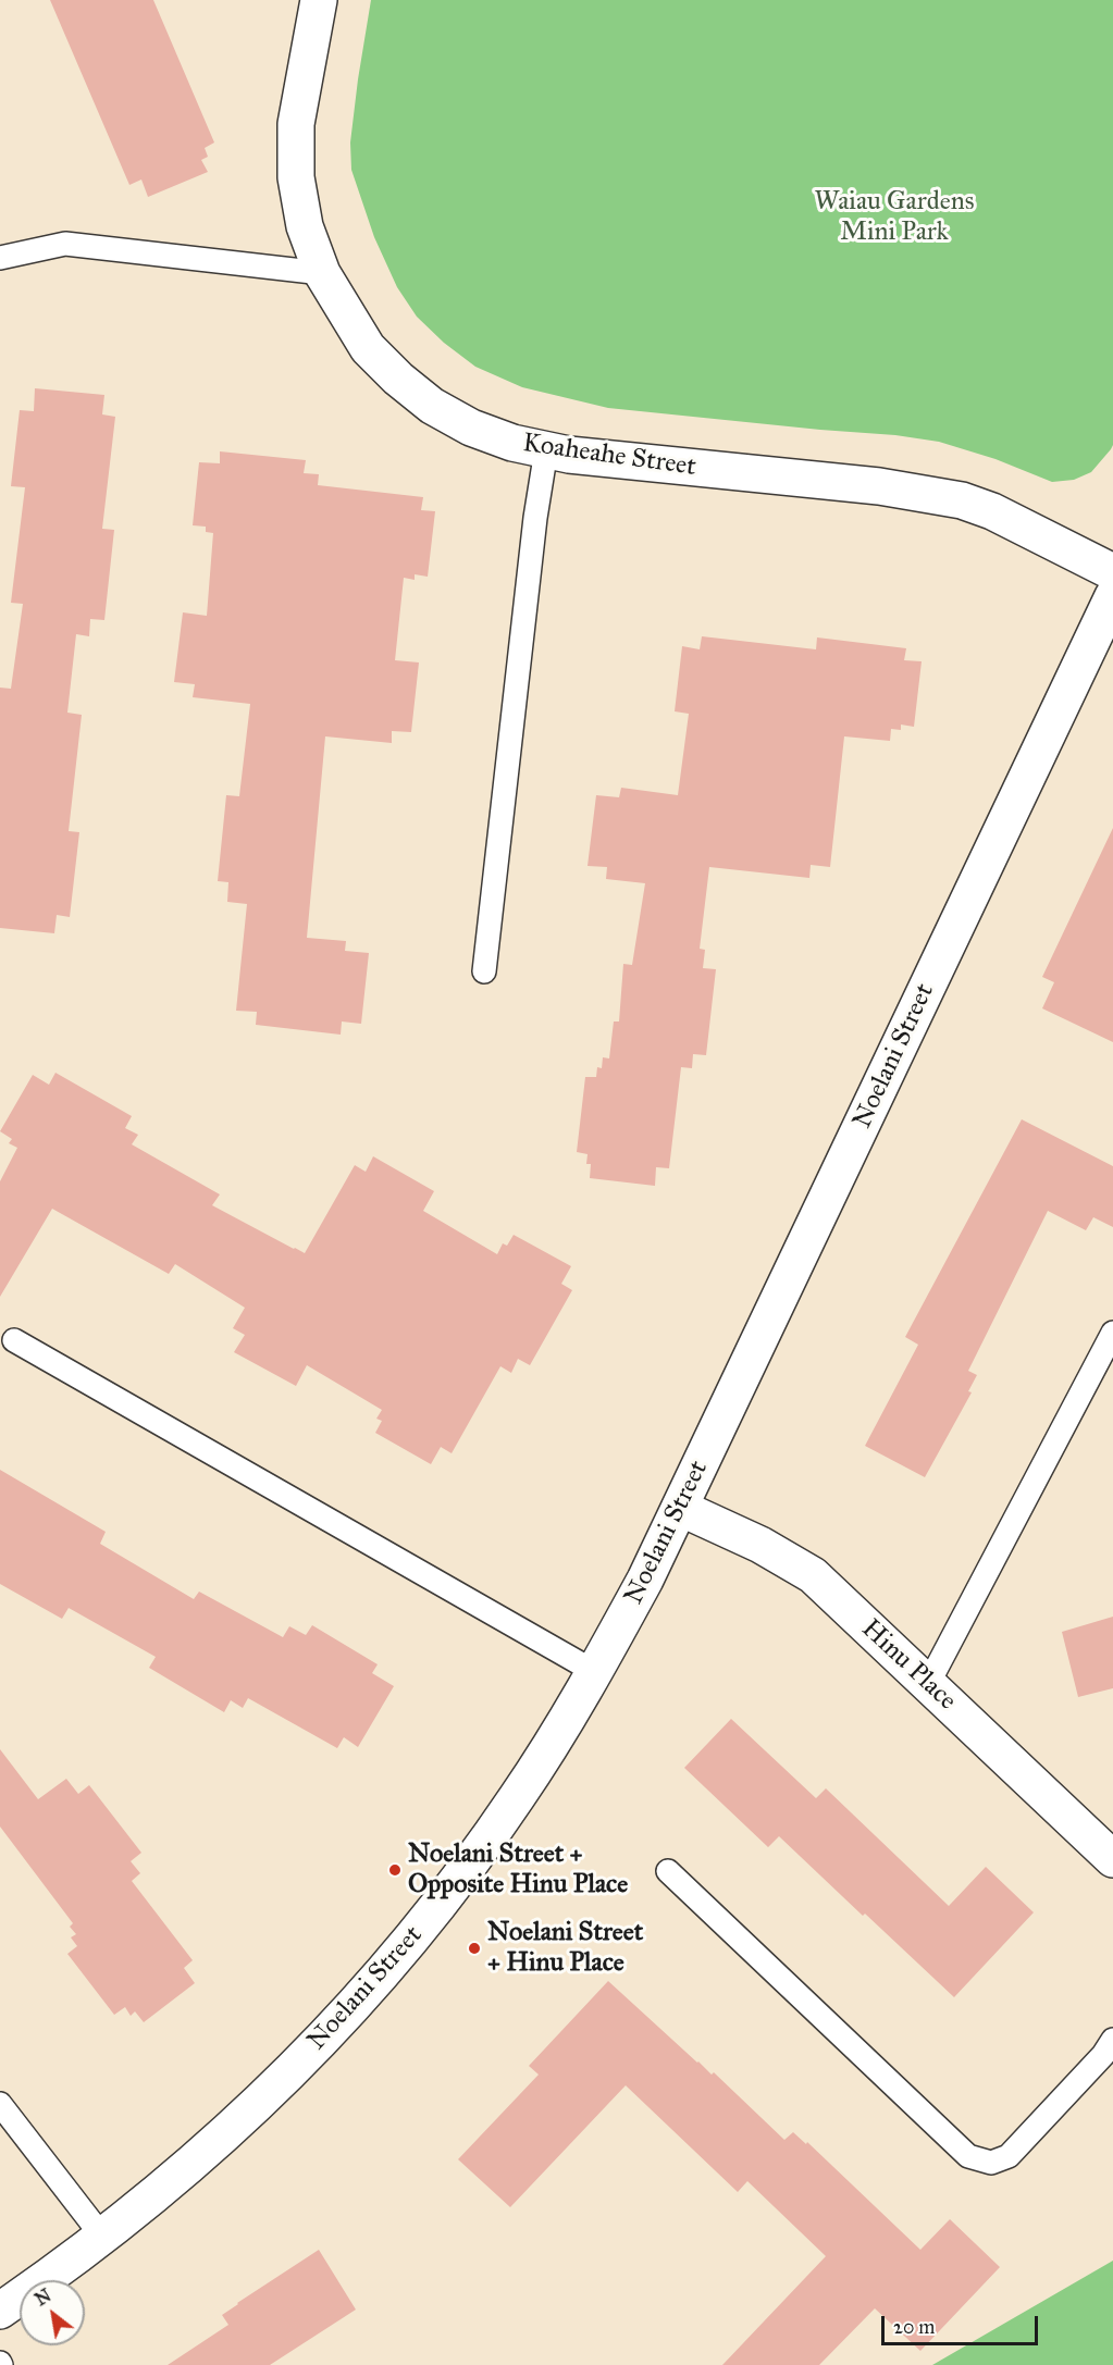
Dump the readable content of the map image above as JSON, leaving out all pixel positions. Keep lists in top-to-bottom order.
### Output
{
  "streets": {
    "street": ["Koaheahe Street", "Noelani Street", "Hinu Place"]
  },
  "crossings": [
    ["Noelani Street", "Hinu Place"]
  ],
  "parks": ["Waiau Gardens Mini Park"],
  "places": ["Noelani Street + Opposite Hinu Place", "Noelani Street + Hinu Place"],
  "scale_bar": "20 m",
  "north": "top left"
}
